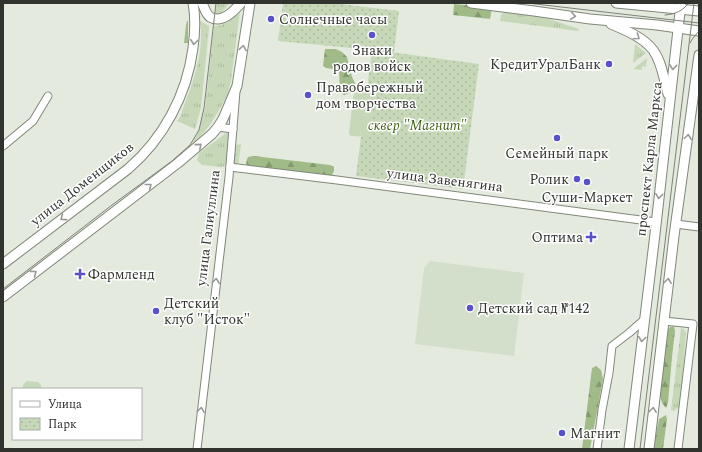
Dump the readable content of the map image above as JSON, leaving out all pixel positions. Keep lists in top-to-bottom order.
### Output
{
  "streets": {
    "main road": ["проспект Карла Маркса", "улица Доменщиков", "улица Галиуллина"],
    "street": ["улица Завенягина"]
  },
  "crossings": [
    ["проспект Карла Маркса", "улица Завенягина"],
    ["улица Завенягина", "улица Галиуллина"]
  ],
  "one_way": ["улица Галиуллина"],
  "parks": ["сквер \"Магнит\""],
  "places": {
    "other": [
      "Солнечные часы",
      "Знаки родов войск",
      "КредитУралБанк",
      "Правобережный дом творчества",
      "Семейный парк",
      "Ролик",
      "Суши-Маркет",
      "Детский сад №142",
      "Детский клуб \"Исток\"",
      "Магнит"
    ],
    "health": ["Оптима", "Фармленд"]
  },
  "legend": ["Улица", "Парк"]
}
